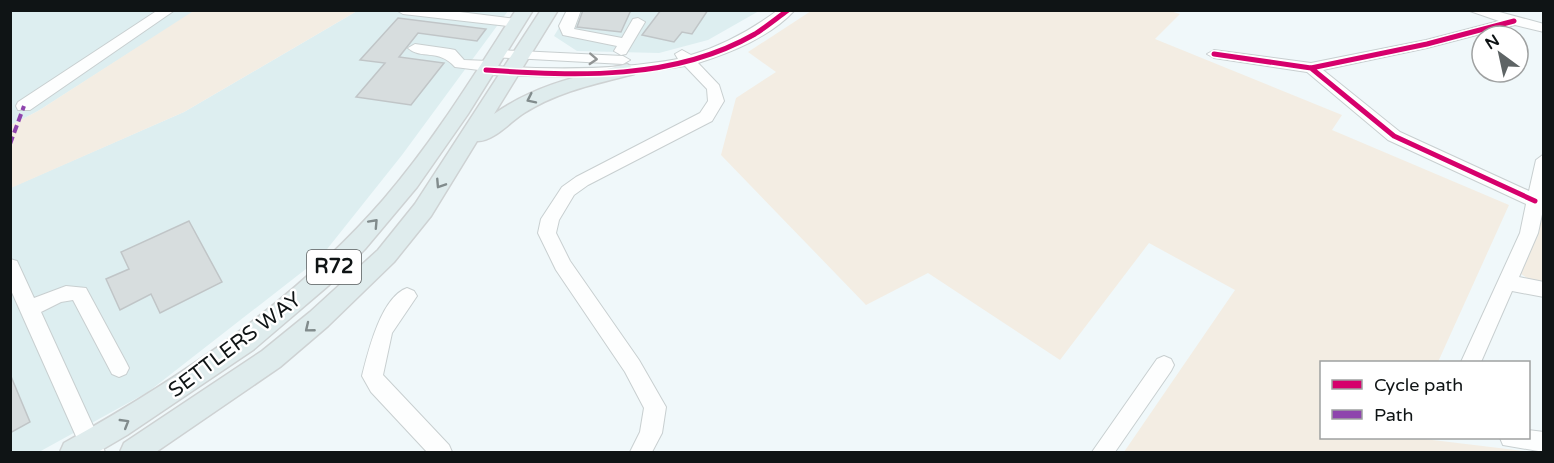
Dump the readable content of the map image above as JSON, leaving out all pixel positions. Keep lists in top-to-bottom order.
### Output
{
  "streets": {
    "main road": ["R72", "SETTLERS WAY"]
  },
  "legend": ["Cycle path", "Path"],
  "north": "top left"
}
